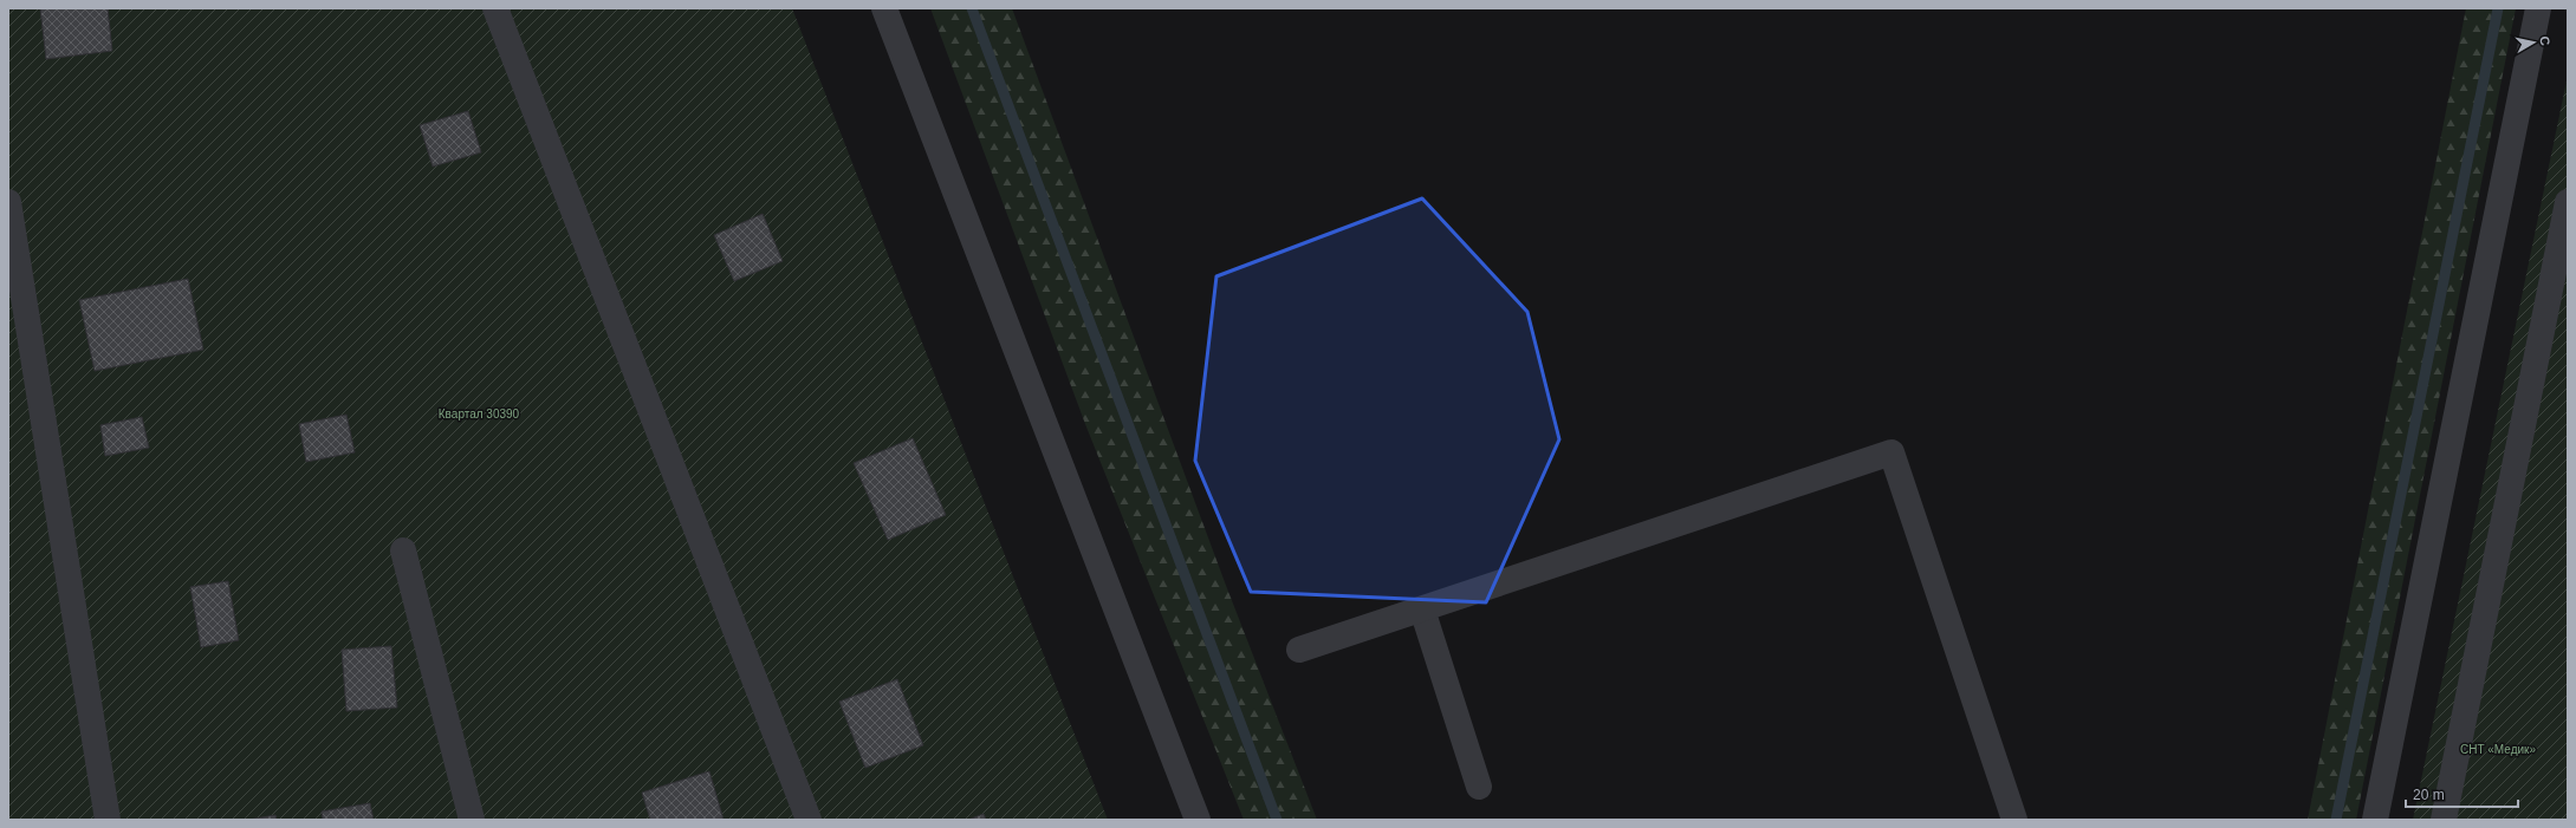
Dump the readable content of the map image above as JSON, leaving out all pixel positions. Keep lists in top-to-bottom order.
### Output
{
  "parks": ["Квартал 30390", "СНТ «Медик»"],
  "scale_bar": "20 m",
  "north": "right"
}
